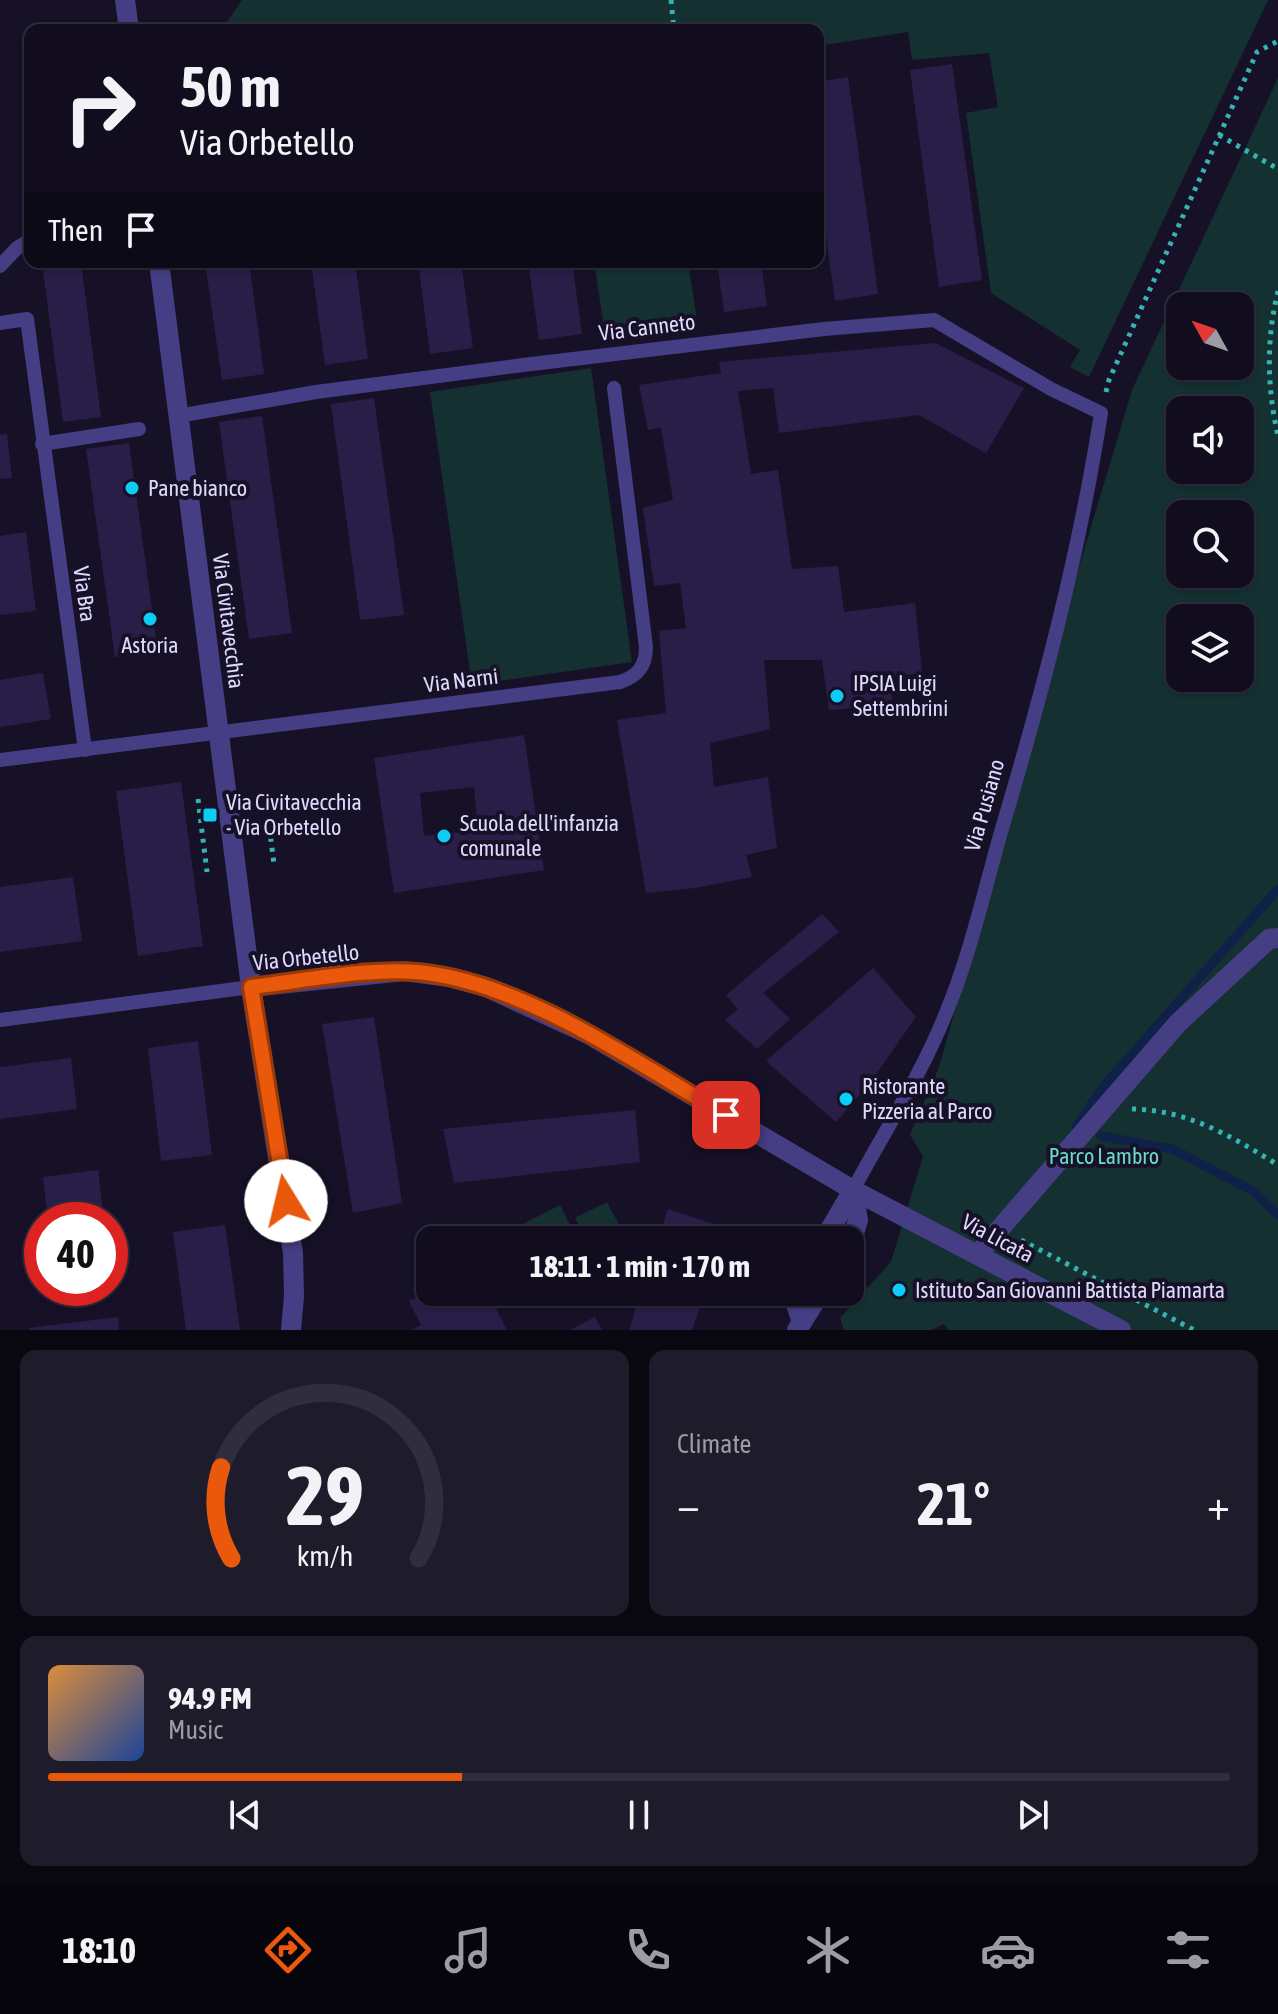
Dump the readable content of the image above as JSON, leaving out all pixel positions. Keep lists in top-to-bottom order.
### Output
{
  "streets": {
    "street": [
      "Via Civitavecchia",
      "Via Pusiano",
      "Via Orbetello",
      "Via Licata"
    ],
    "lane": ["Via Canneto", "Via Bra", "Via Narni"]
  },
  "crossings": [
    ["Via Canneto", "Via Civitavecchia"],
    ["Via Canneto", "Via Pusiano"],
    ["Via Bra", "Via Narni"],
    ["Via Civitavecchia", "Via Narni"],
    ["Via Civitavecchia", "Via Orbetello"],
    ["Via Pusiano", "Via Orbetello"],
    ["Via Pusiano", "Via Licata"],
    ["Via Orbetello", "Via Licata"]
  ],
  "parks": ["Parco Lambro"],
  "places": {
    "other": [
      "Pane bianco",
      "Astoria",
      "IPSIA Luigi Settembrini",
      "Scuola dell'infanzia comunale",
      "Ristorante Pizzeria al Parco",
      "Istituto San Giovanni Battista Piamarta"
    ],
    "transit": ["Via Civitavecchia - Via Orbetello"]
  },
  "north": "top left",
  "page": {
    "turn": ["50 m", "Via Orbetello"],
    "then": "Then",
    "limit": "40",
    "trip": "18:11 · 1 min · 170 m",
    "tile": "Climate",
    "heat": ["−", "21°", "+"],
    "song": ["94.9 FM", "Music"],
    "tabs": "18:10",
    "gauge": ["29", "km/h"]
  }
}
